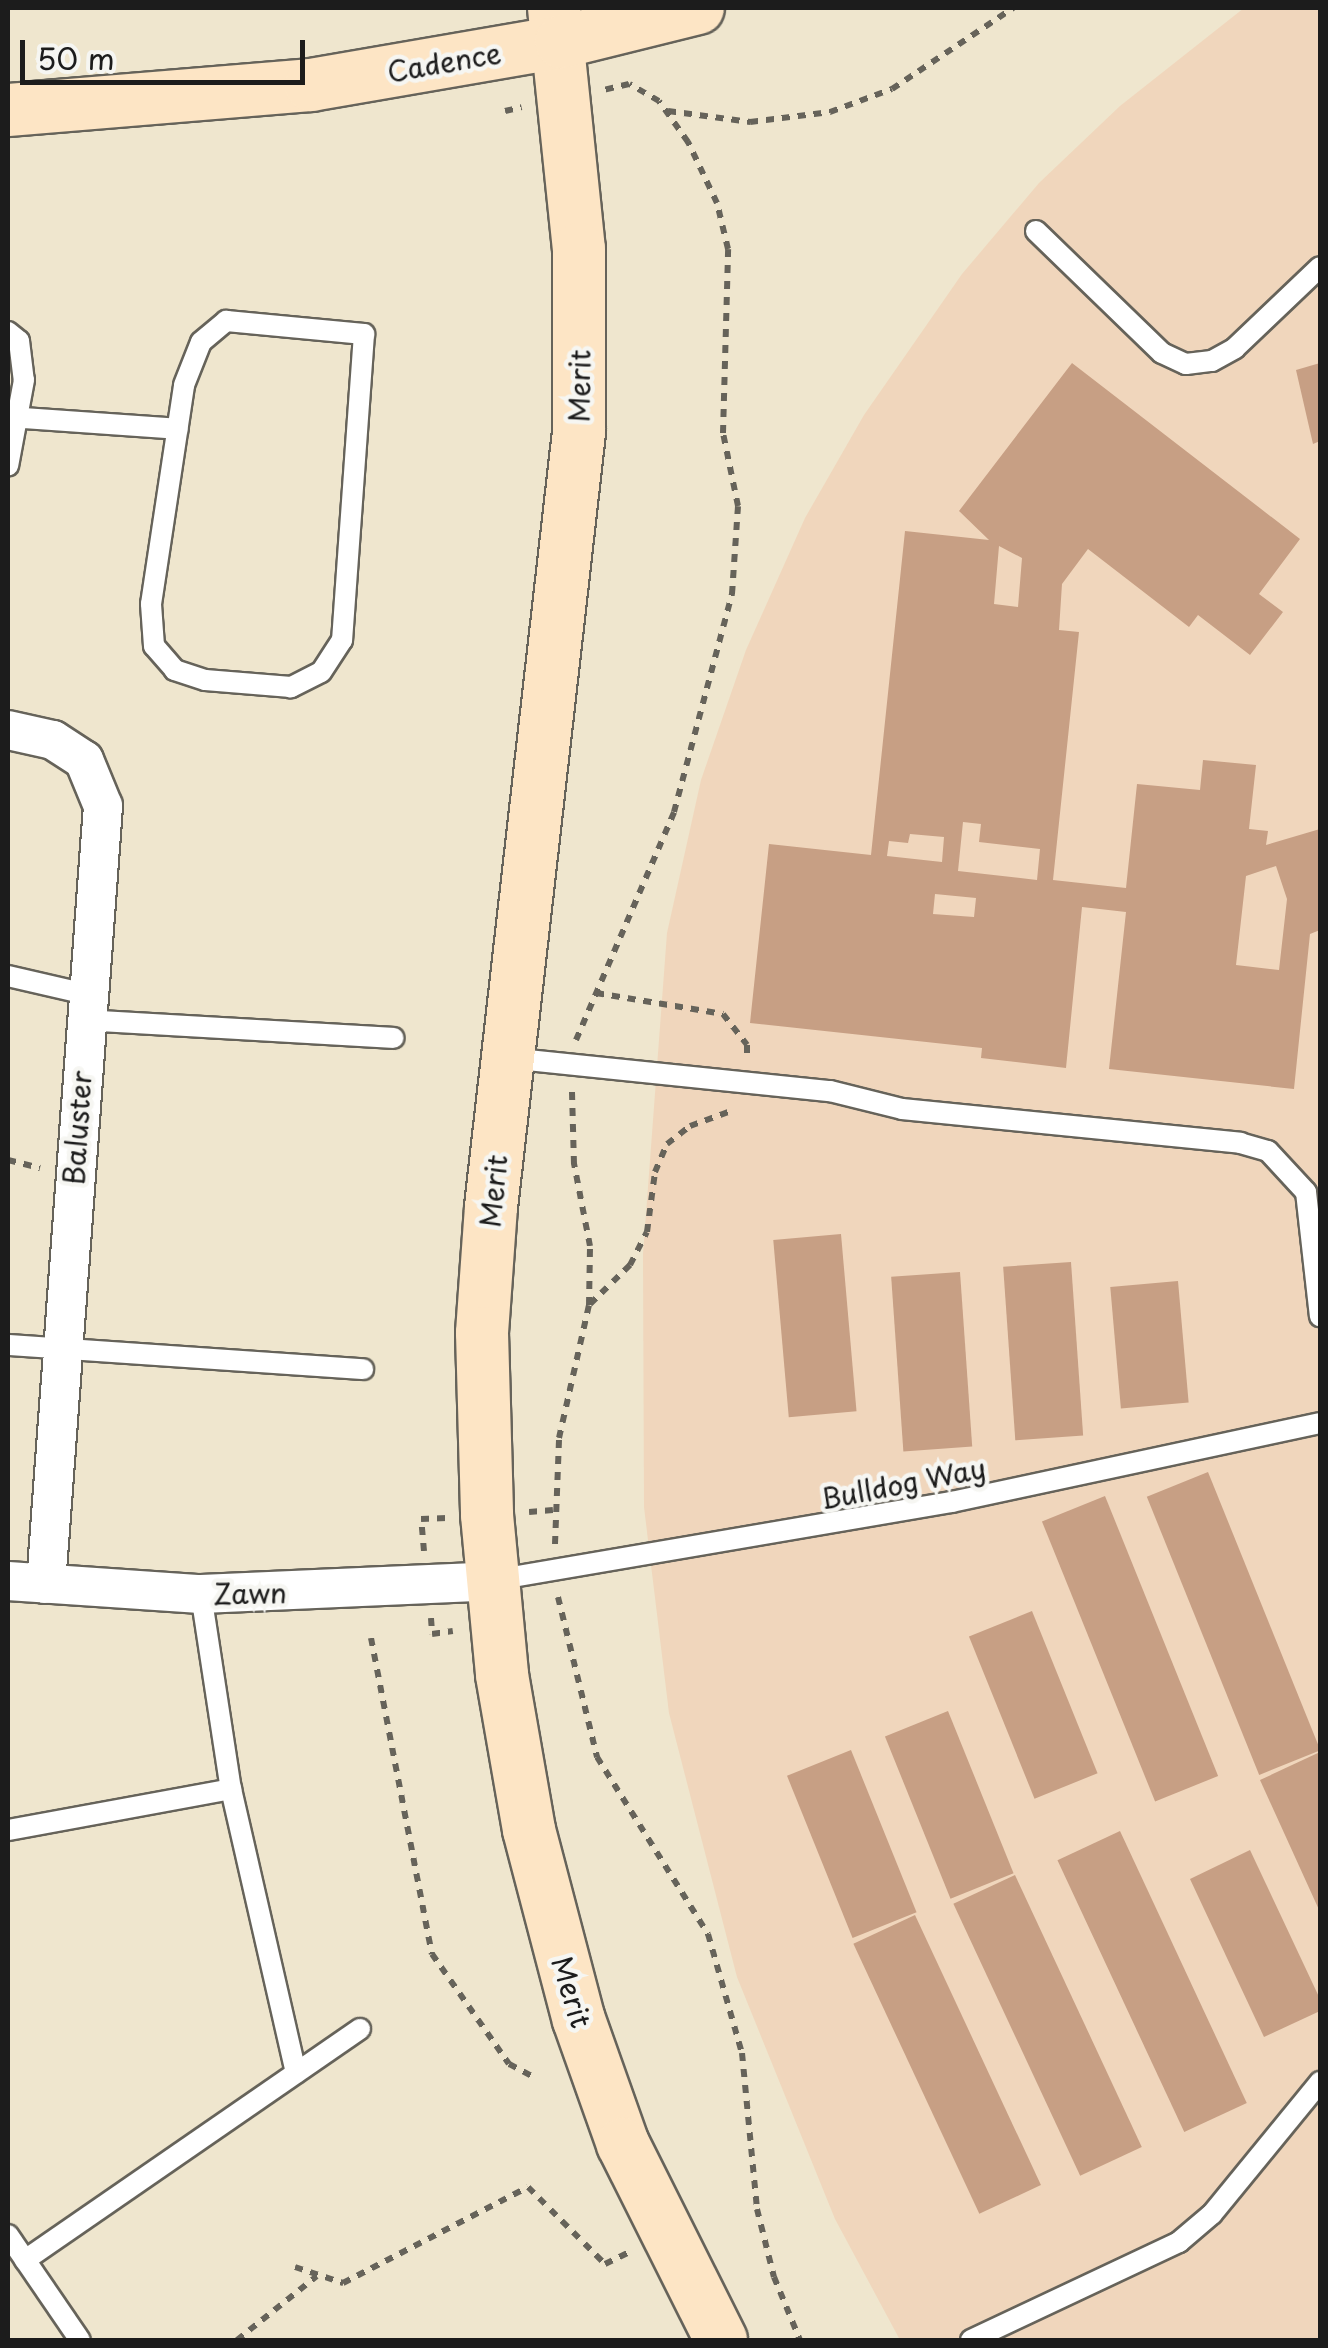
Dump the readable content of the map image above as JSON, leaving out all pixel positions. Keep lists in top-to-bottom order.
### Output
{
  "streets": {
    "street": [
      "Cadence",
      "Merit",
      "Baluster",
      "Zawn"
    ],
    "lane": ["Bulldog Way"]
  },
  "crossings": [
    ["Cadence", "Merit"],
    ["Merit", "Bulldog Way"],
    ["Merit", "Zawn"],
    ["Baluster", "Zawn"],
    ["Bulldog Way", "Zawn"]
  ],
  "scale_bar": "50 m"
}
